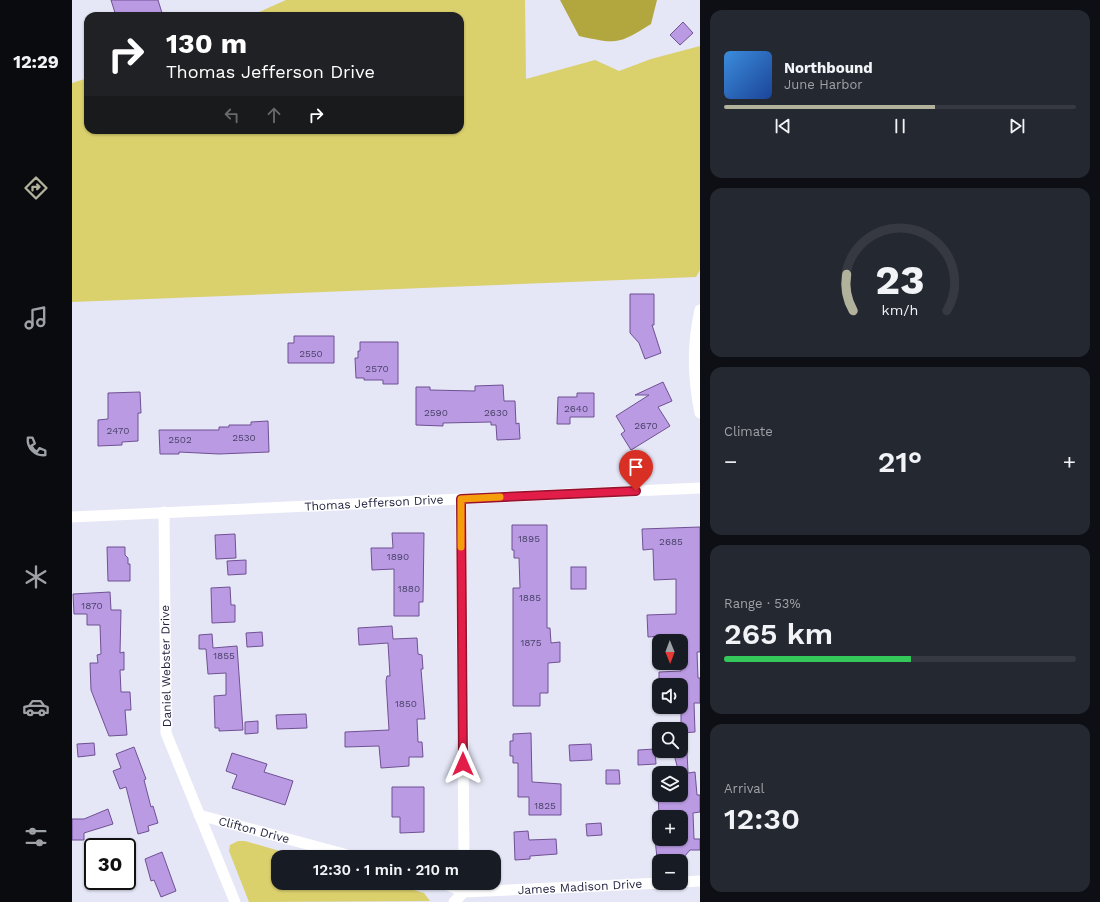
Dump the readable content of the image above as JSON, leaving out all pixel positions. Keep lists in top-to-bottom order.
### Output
{
  "streets": {
    "street": [
      "Thomas Jefferson Drive",
      "Daniel Webster Drive",
      "Clifton Drive",
      "James Madison Drive"
    ]
  },
  "crossings": [
    ["Thomas Jefferson Drive", "Daniel Webster Drive"],
    ["Daniel Webster Drive", "Clifton Drive"]
  ],
  "house_numbers": [
    "2550",
    "2570",
    "2640",
    "2590",
    "2630",
    "2670",
    "2470",
    "2530",
    "2502",
    "1895",
    "2685",
    "1890",
    "1880",
    "1885",
    "1870",
    "1875",
    "1855",
    "1850",
    "1825"
  ],
  "north": "bottom",
  "page": {
    "tabs": "12:29",
    "turn": ["130 m", "Thomas Jefferson Drive"],
    "song": ["Northbound", "June Harbor"],
    "tile": [
      "Climate",
      ["Range · 53%", "265 km"],
      ["Arrival", "12:30"]
    ],
    "heat": ["−", "21°", "+"],
    "map_buttons": ["+", "−"],
    "limit": "30",
    "trip": "12:30 · 1 min · 210 m",
    "gauge": ["23", "km/h"]
  }
}
